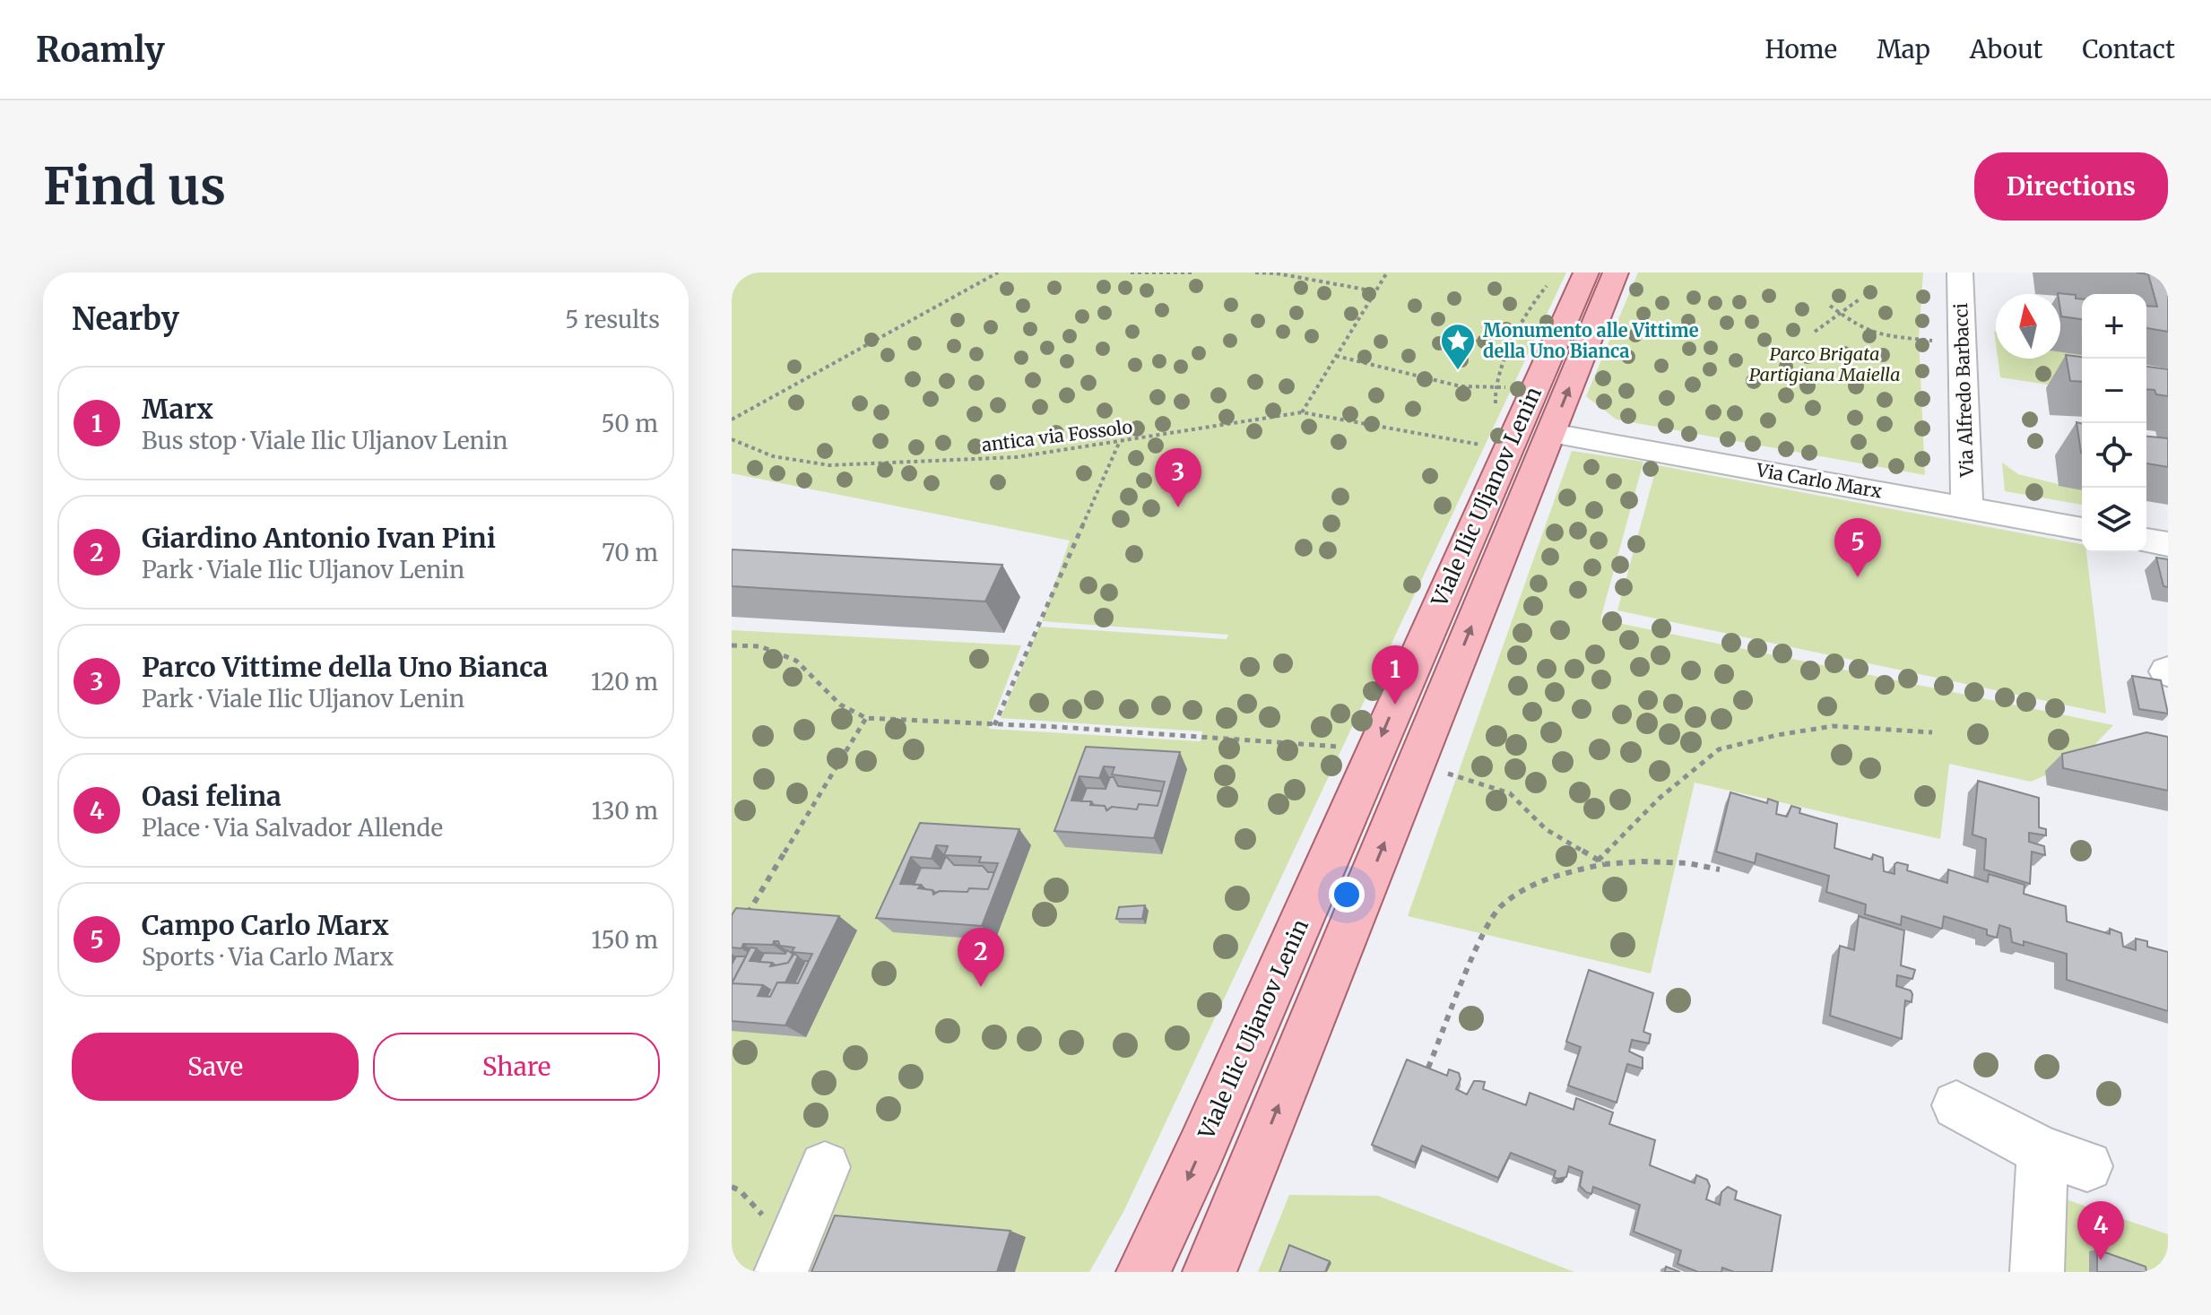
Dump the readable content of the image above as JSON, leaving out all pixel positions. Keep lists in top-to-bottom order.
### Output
{
  "streets": {
    "main road": ["Viale Ilic Uljanov Lenin"],
    "street": ["Via Alfredo Barbacci", "Via Carlo Marx"],
    "path": ["antica via Fossolo"]
  },
  "crossings": [
    ["Via Alfredo Barbacci", "Via Carlo Marx"],
    ["Via Carlo Marx", "Viale Ilic Uljanov Lenin"]
  ],
  "parks": ["Parco Brigata Partigiana Maiella"],
  "places": {
    "place": ["Monumento alle Vittime della Uno Bianca"]
  },
  "north": "top",
  "page": {
    "header": "Roamly",
    "nav": [
      "Home",
      "Map",
      "About",
      "Contact"
    ],
    "buttons": [
      "Directions",
      ["Save", "Share"]
    ],
    "title": "Find us",
    "heading": ["Nearby", "5 results"],
    "map_buttons": ["+", "−"],
    "list": [
      {
        "mark": "1",
        "name": "Marx",
        "note": "Bus stop · Viale Ilic Uljanov Lenin",
        "value": "50 m"
      },
      {
        "mark": "2",
        "name": "Giardino Antonio Ivan Pini",
        "note": "Park · Viale Ilic Uljanov Lenin",
        "value": "70 m"
      },
      {
        "mark": "3",
        "name": "Parco Vittime della Uno Bianca",
        "note": "Park · Viale Ilic Uljanov Lenin",
        "value": "120 m"
      },
      {
        "mark": "4",
        "name": "Oasi felina",
        "note": "Place · Via Salvador Allende",
        "value": "130 m"
      },
      {
        "mark": "5",
        "name": "Campo Carlo Marx",
        "note": "Sports · Via Carlo Marx",
        "value": "150 m"
      }
    ],
    "pins": [
      "3",
      "5",
      "1",
      "2",
      "4"
    ]
  }
}
